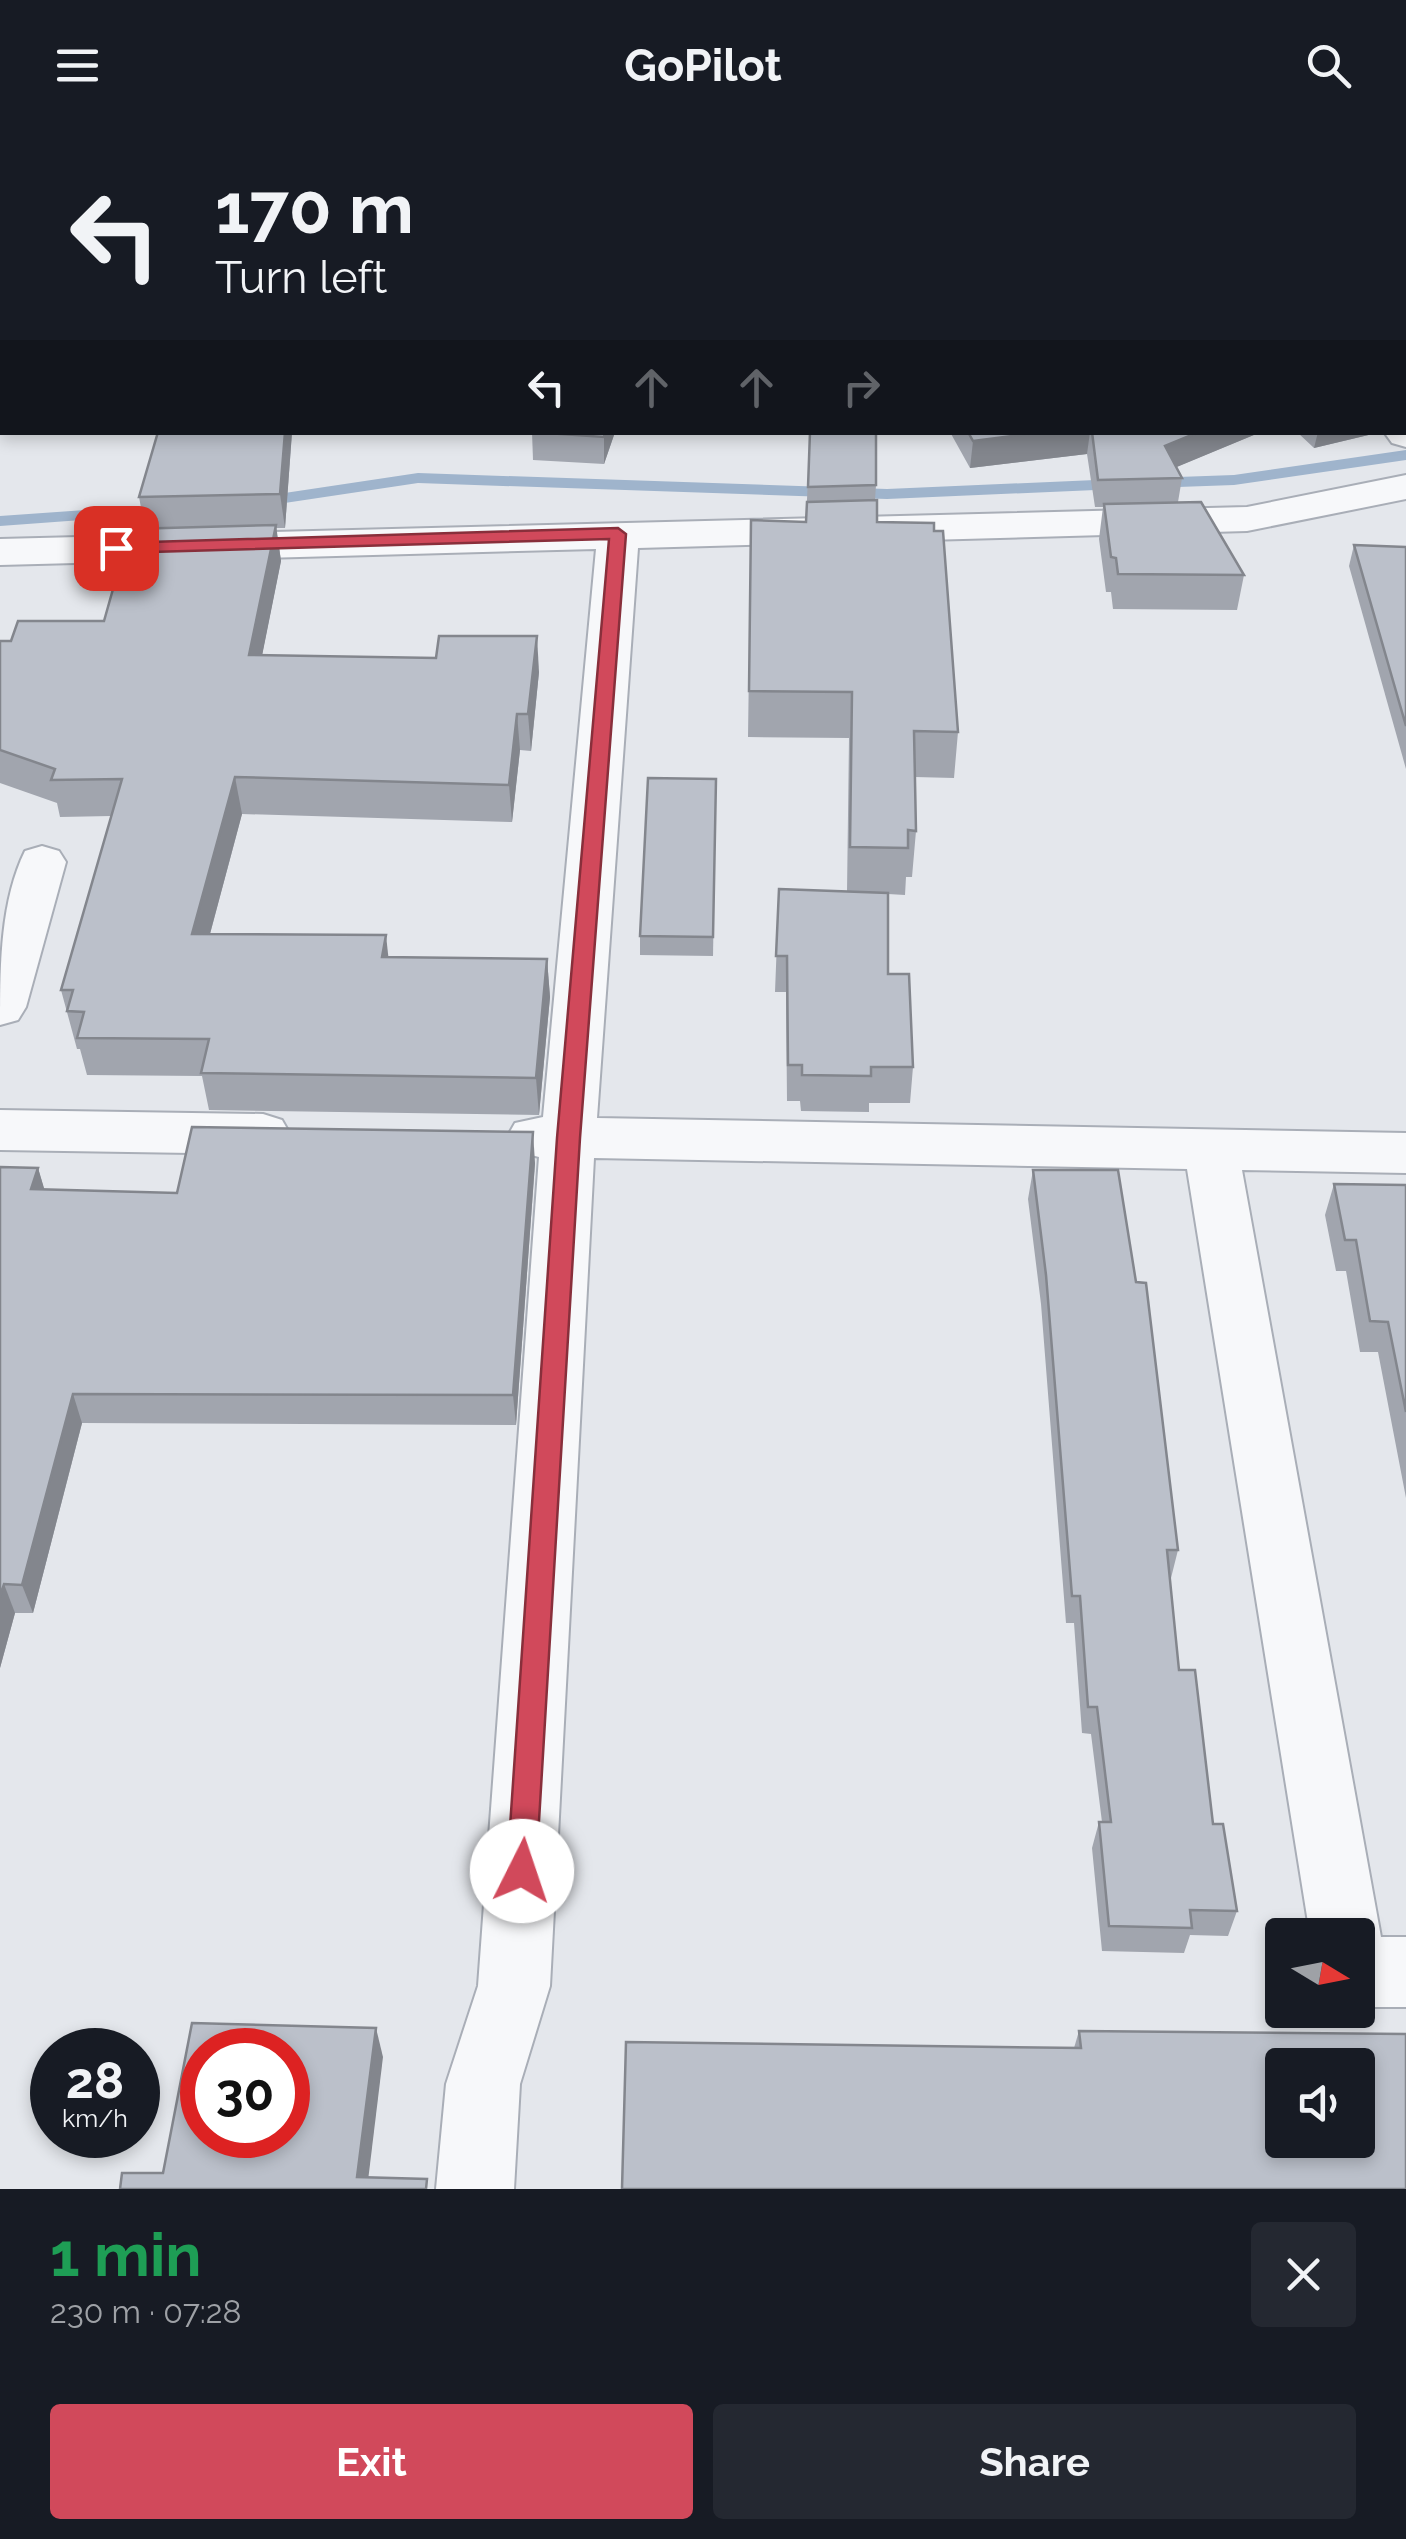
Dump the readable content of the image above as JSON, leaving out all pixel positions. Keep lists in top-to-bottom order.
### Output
{
  "north": "right",
  "page": {
    "header": "GoPilot",
    "turn": ["170 m", "Turn left"],
    "speed": "28 km/h",
    "limit": "30",
    "heading": ["1 min", "230 m · 07:28"],
    "buttons": ["Exit", "Share"]
  }
}
